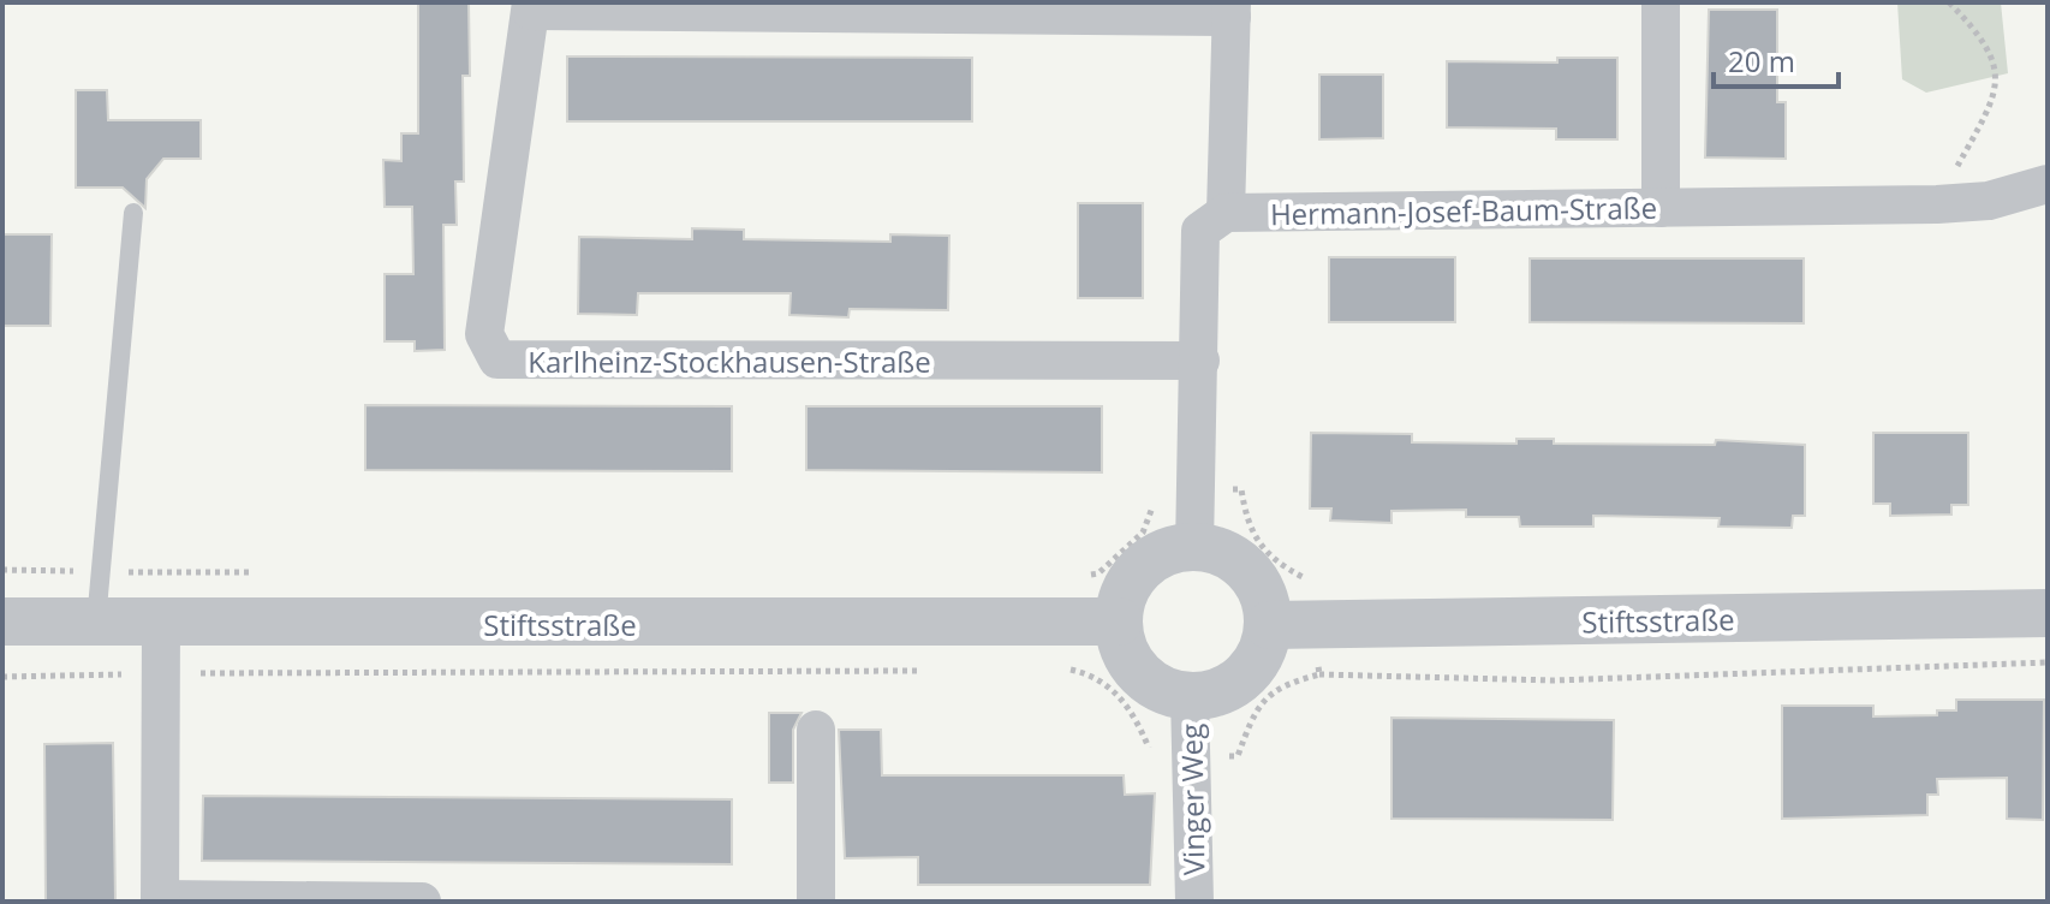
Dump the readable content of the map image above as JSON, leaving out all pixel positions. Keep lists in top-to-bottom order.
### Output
{
  "streets": {
    "street": [
      "Hermann-Josef-Baum-Straße",
      "Karlheinz-Stockhausen-Straße",
      "Stiftsstraße",
      "Vinger Weg"
    ]
  },
  "crossings": [
    ["Hermann-Josef-Baum-Straße", "Karlheinz-Stockhausen-Straße"],
    ["Stiftsstraße", "Vinger Weg"]
  ],
  "scale_bar": "20 m"
}
